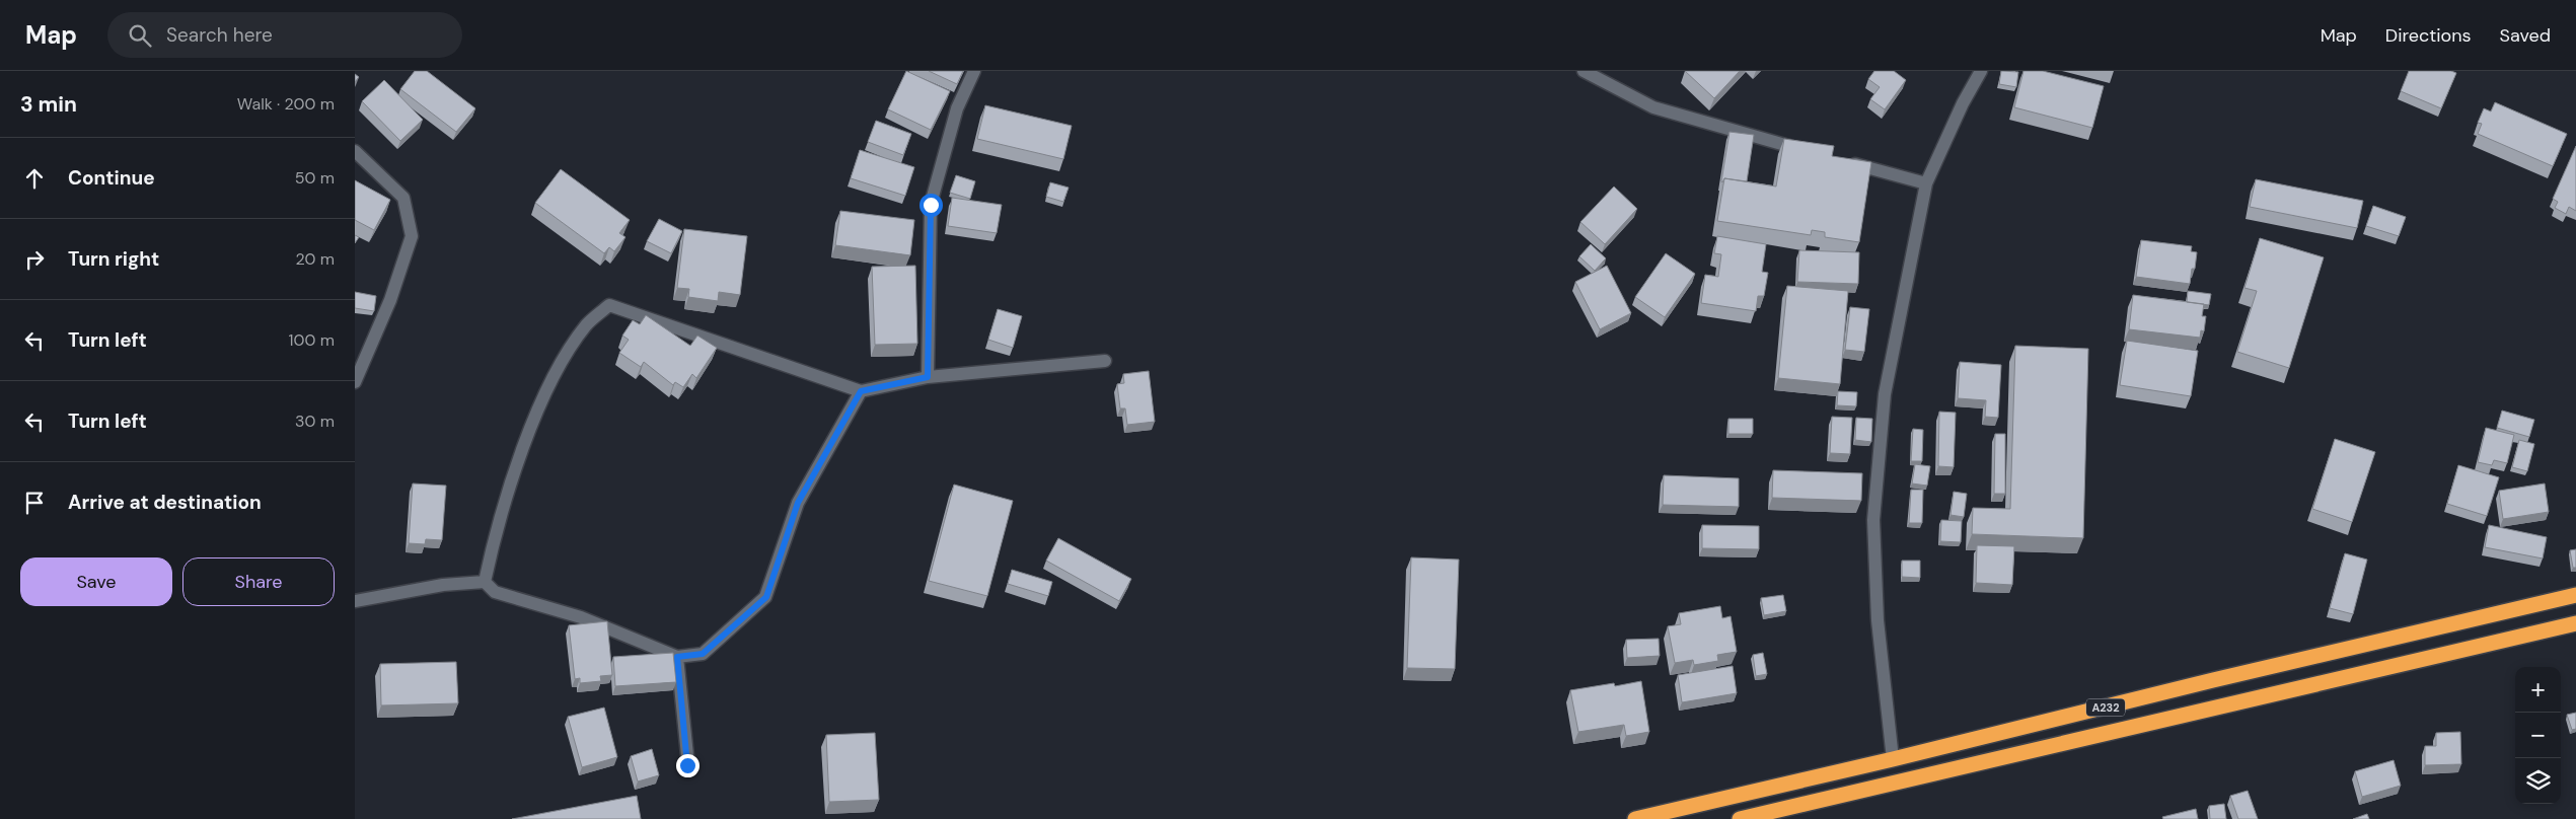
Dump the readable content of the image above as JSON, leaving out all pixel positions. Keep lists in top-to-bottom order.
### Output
{
  "streets": {
    "highway": ["A232"]
  },
  "page": {
    "header": "Map",
    "search": "Search here",
    "nav": ["Map", "Directions", "Saved"],
    "heading": ["3 min", "Walk · 200 m"],
    "list": [
      ["Continue", "50 m"],
      ["Turn right", "20 m"],
      ["Turn left", "100 m"],
      ["Turn left", "30 m"],
      "Arrive at destination"
    ],
    "buttons": ["Save", "Share"],
    "map_buttons": ["+", "−"]
  }
}
